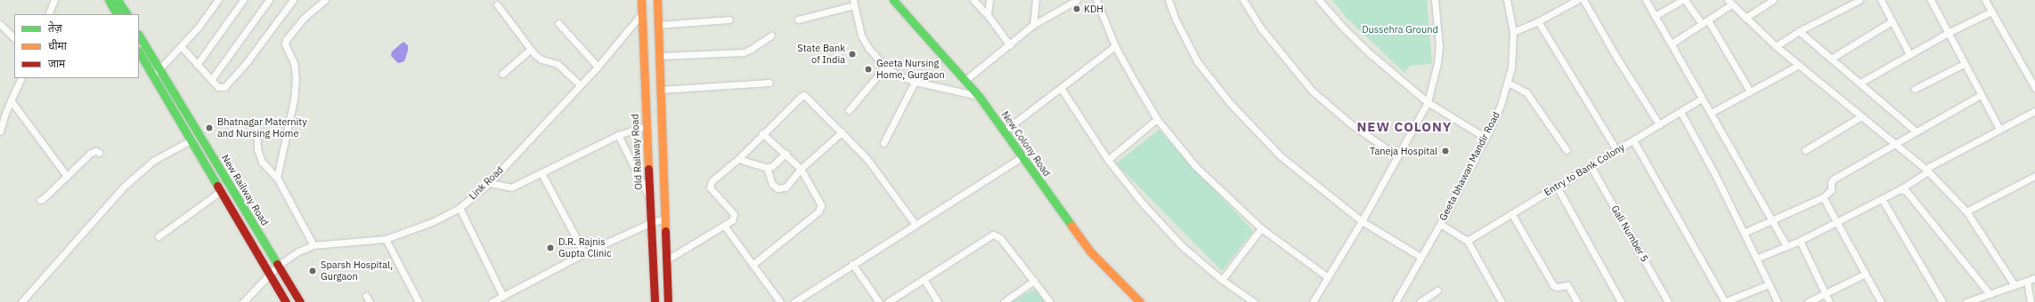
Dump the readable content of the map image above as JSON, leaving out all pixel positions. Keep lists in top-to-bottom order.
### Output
{
  "streets": {
    "main road": ["New Colony Road", "Old Railway Road", "New Railway Road"],
    "street": [
      "Geeta bhawan Mandir Road",
      "Entry to Bank Colony",
      "Link Road",
      "Gali Number 5"
    ]
  },
  "crossings": [
    ["Old Railway Road", "Link Road"],
    ["Entry to Bank Colony", "Gali Number 5"],
    ["Link Road", "New Railway Road"]
  ],
  "districts": ["NEW COLONY"],
  "parks": ["Dussehra Ground"],
  "places": [
    "KDH",
    "State Bank of India",
    "Geeta Nursing Home, Gurgaon",
    "Bhatnagar Maternity and Nursing Home",
    "Taneja Hospital",
    "D.R. Rajnis Gupta Clinic",
    "Sparsh Hospital, Gurgaon"
  ],
  "legend": ["तेज़", "धीमा", "जाम"]
}
